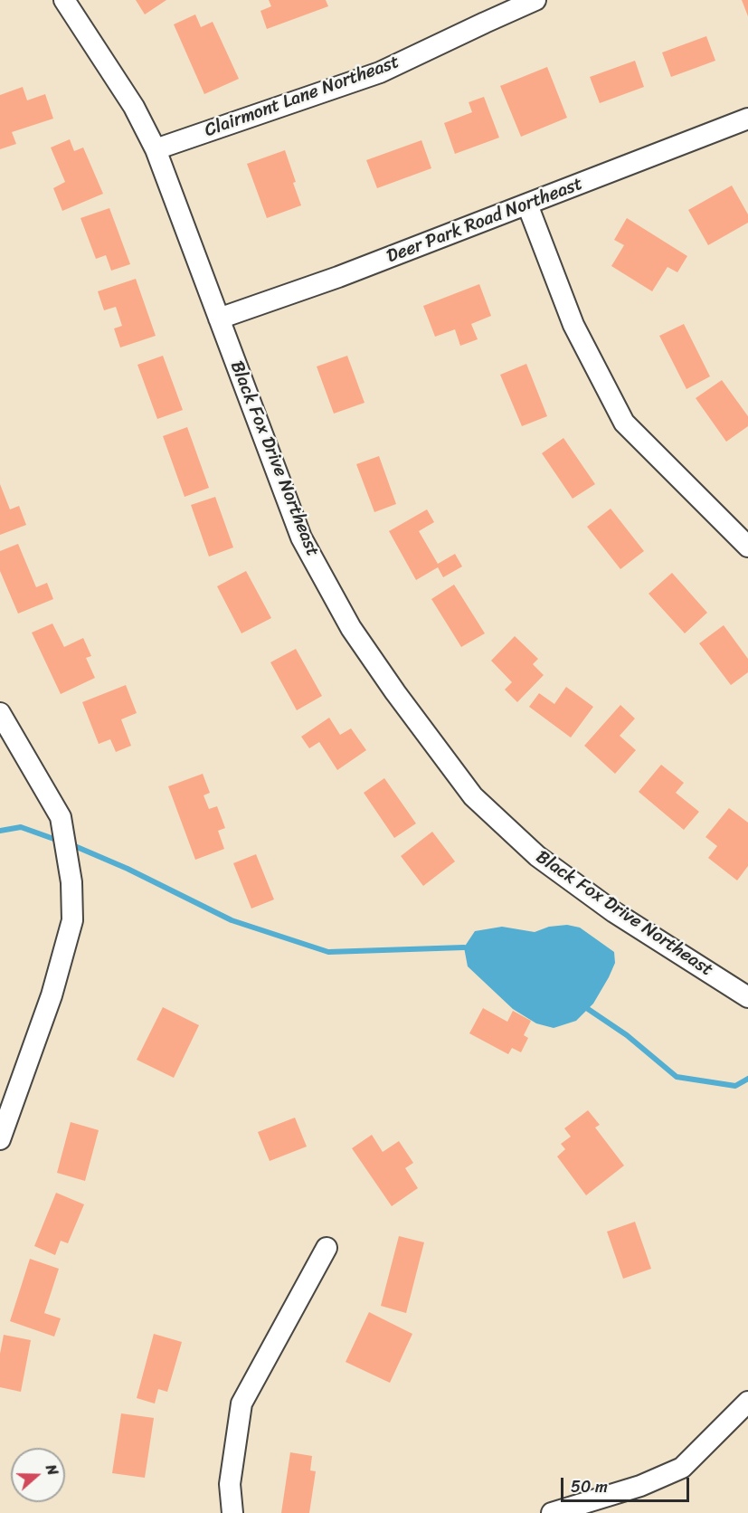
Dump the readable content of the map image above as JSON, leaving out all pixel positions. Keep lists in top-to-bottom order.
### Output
{
  "streets": {
    "street": ["Clairmont Lane Northeast", "Deer Park Road Northeast", "Black Fox Drive Northeast"]
  },
  "crossings": [
    ["Clairmont Lane Northeast", "Black Fox Drive Northeast"],
    ["Deer Park Road Northeast", "Black Fox Drive Northeast"]
  ],
  "scale_bar": "50 m",
  "north": "right"
}
